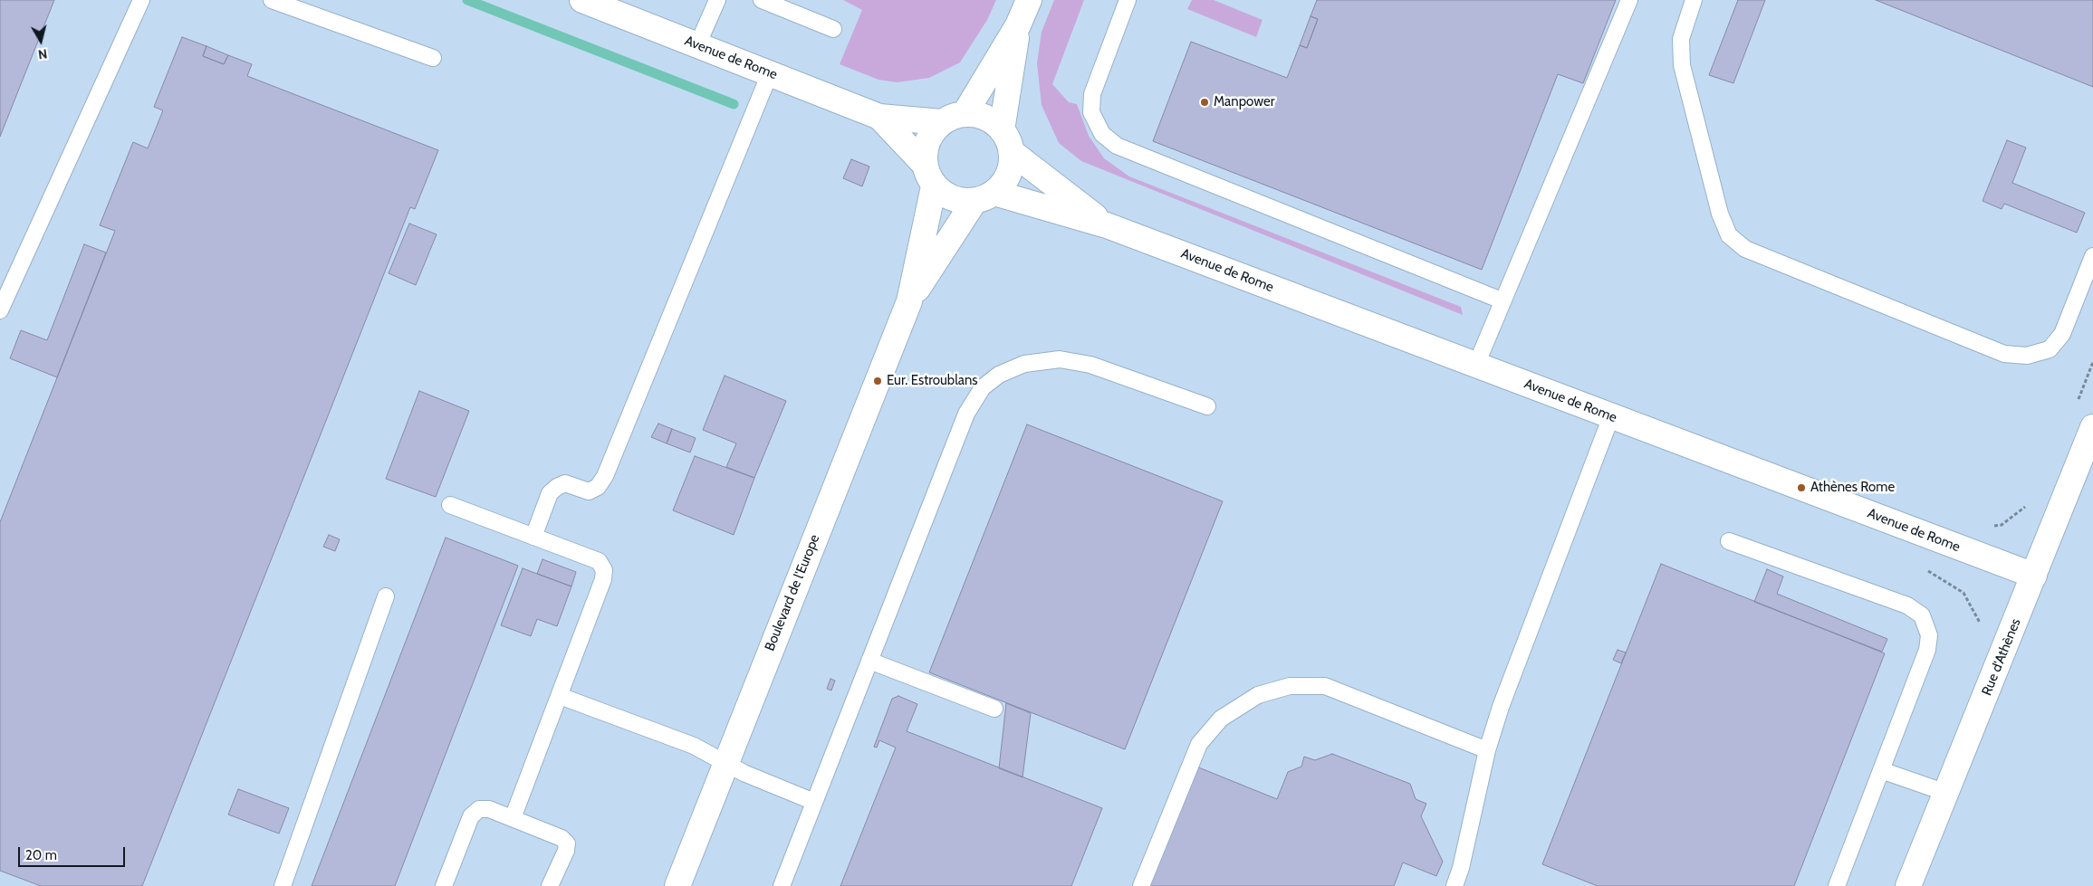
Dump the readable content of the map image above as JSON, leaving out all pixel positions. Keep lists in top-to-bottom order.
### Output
{
  "streets": {
    "street": ["Avenue de Rome", "Boulevard de l'Europe", "Rue d'Athènes"]
  },
  "crossings": [
    ["Avenue de Rome", "Boulevard de l'Europe"],
    ["Avenue de Rome", "Rue d'Athènes"]
  ],
  "places": ["Manpower", "Eur. Estroublans", "Athènes Rome"],
  "scale_bar": "20 m",
  "north": "bottom"
}
